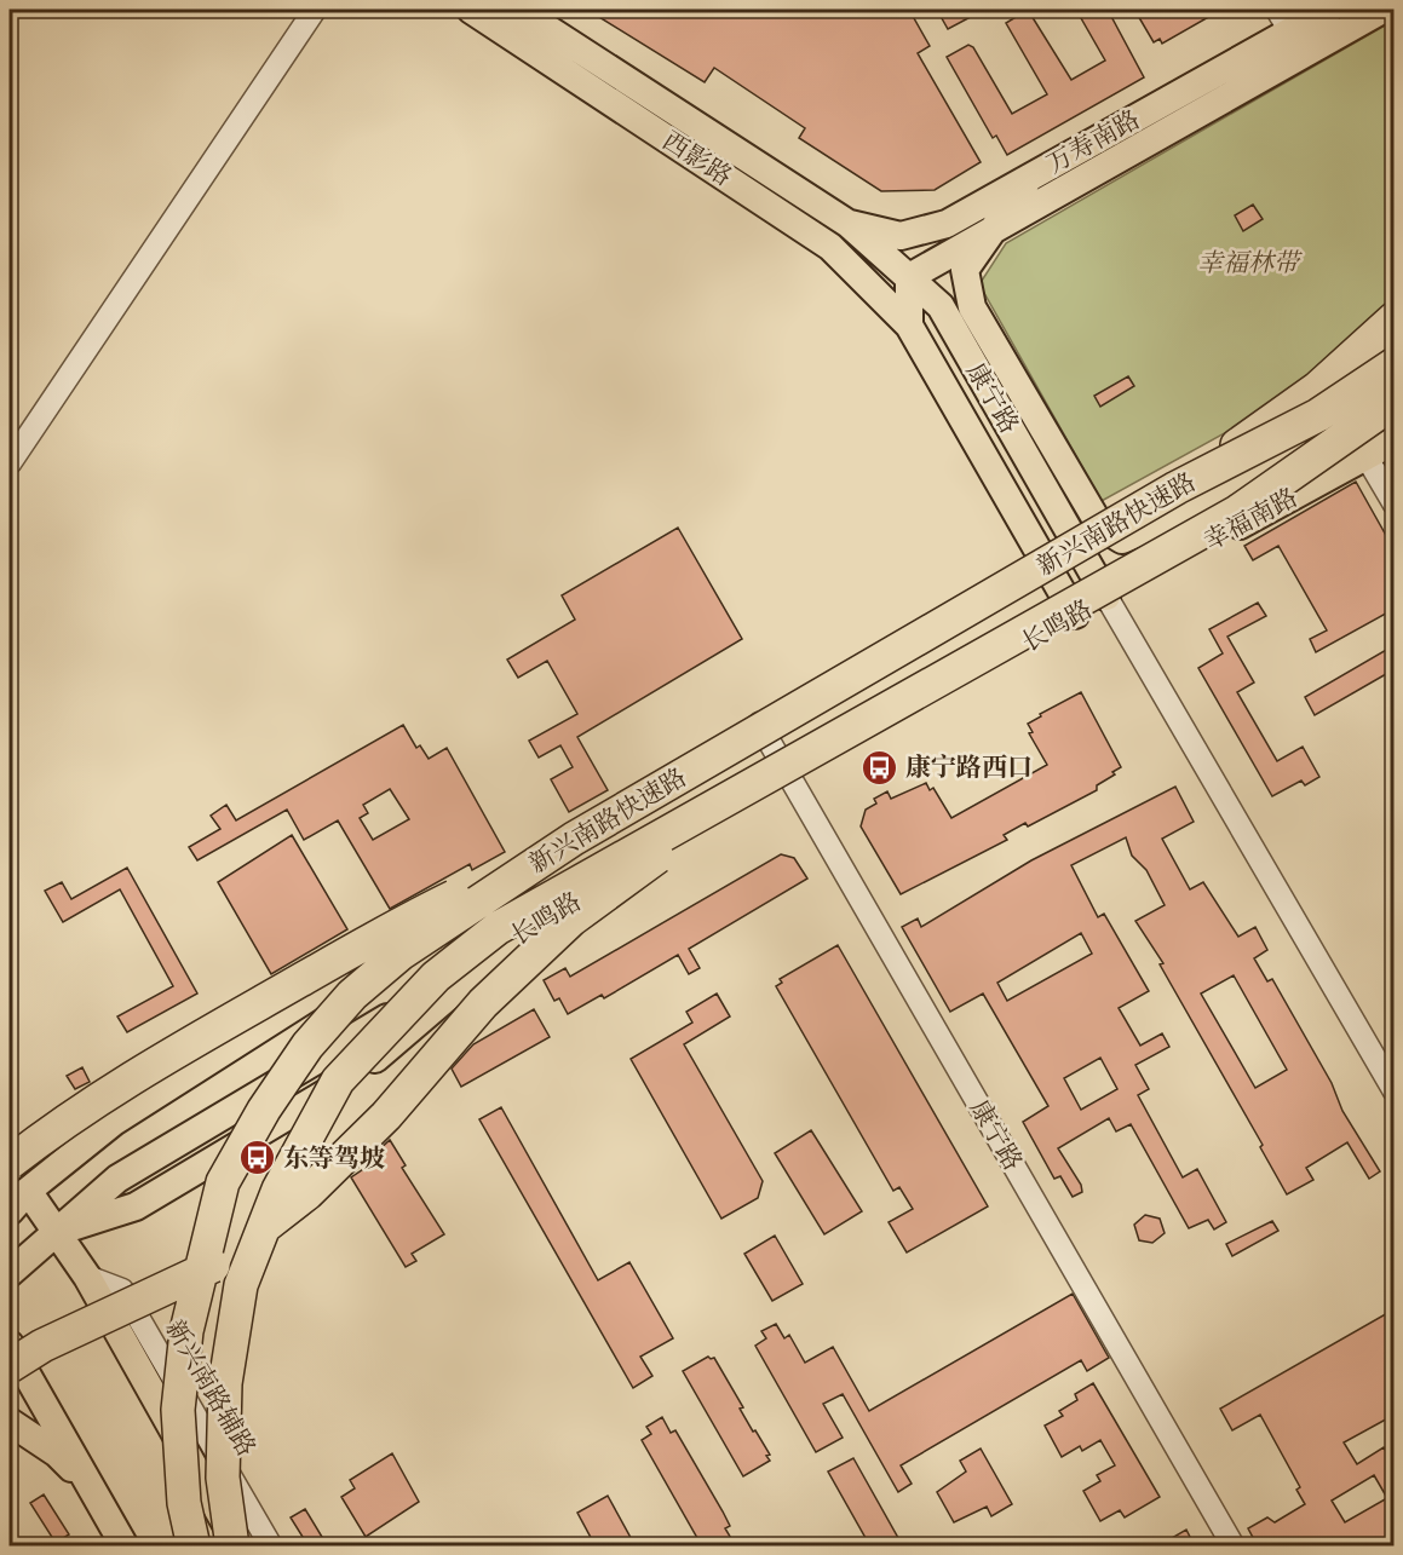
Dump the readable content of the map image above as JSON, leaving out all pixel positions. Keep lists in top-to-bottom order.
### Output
{
  "streets": {
    "highway": ["新兴南路快速路"],
    "main road": [
      "万寿南路",
      "西影路",
      "康宁路",
      "幸福南路",
      "长鸣路"
    ],
    "street": ["新兴南路辅路"]
  },
  "crossings": [
    ["万寿南路", "西影路"],
    ["万寿南路", "康宁路"],
    ["西影路", "康宁路"],
    ["康宁路", "幸福南路"],
    ["康宁路", "长鸣路"],
    ["幸福南路", "长鸣路"]
  ],
  "parks": ["幸福林带"],
  "places": {
    "bus stop": ["康宁路西口", "东等驾坡"]
  }
}
